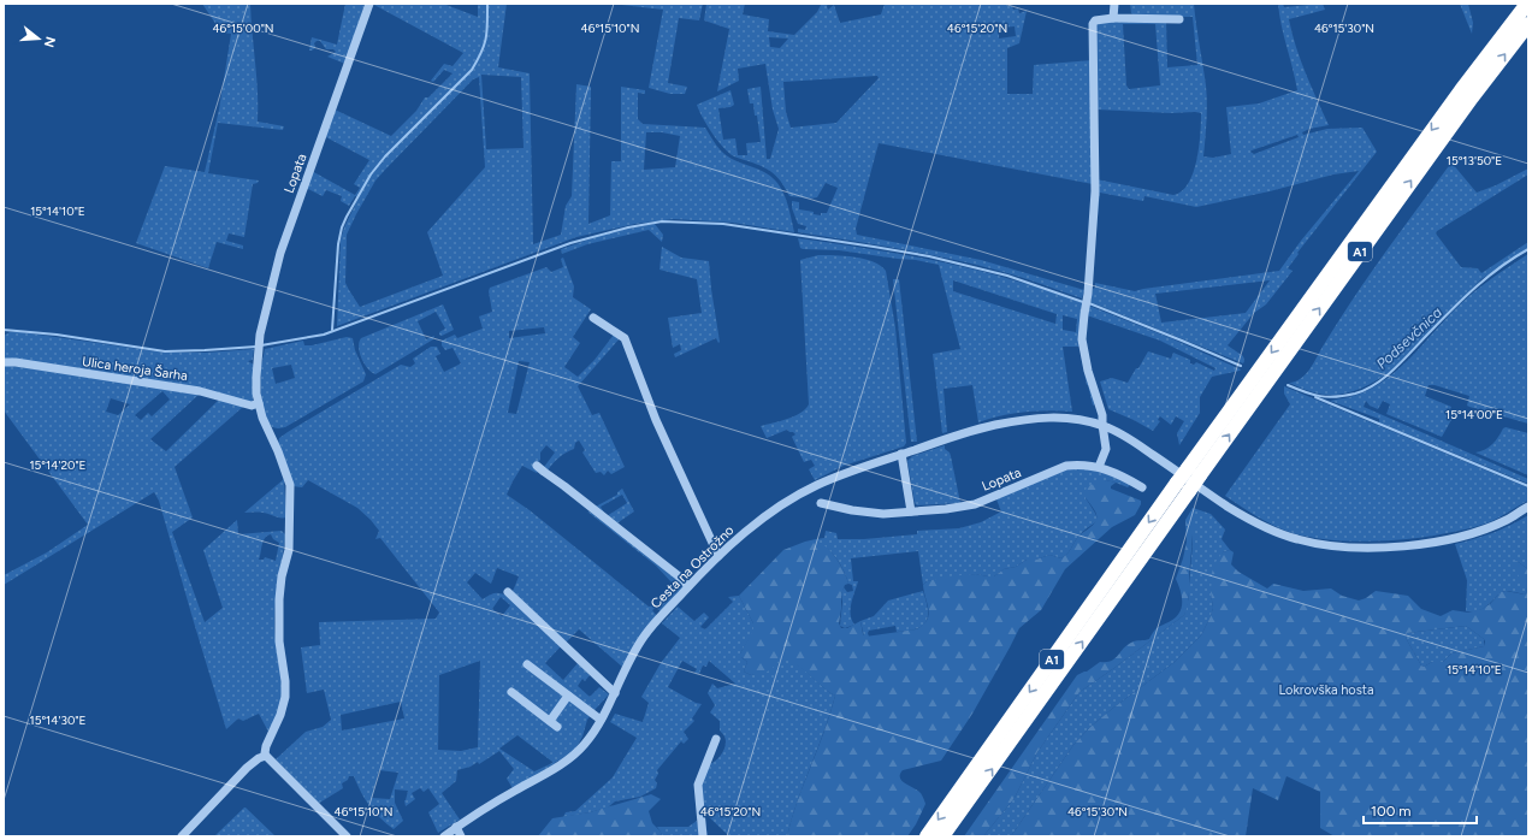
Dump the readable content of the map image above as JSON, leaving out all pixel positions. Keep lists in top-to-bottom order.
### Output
{
  "streets": {
    "highway": ["A1"],
    "street": ["Lopata", "Ulica heroja Šarha", "Cesta na Ostrožno"]
  },
  "crossings": [
    ["Lopata", "Ulica heroja Šarha"]
  ],
  "water": ["Podsevčnica"],
  "parks": ["Lokrovška hosta"],
  "scale_bar": "100 m",
  "north": "right",
  "coordinates": [
    "46°15'00\"N",
    "46°15'10\"N",
    "46°15'20\"N",
    "46°15'30\"N",
    "15°13'50\"E",
    "15°14'10\"E",
    "15°14'00\"E",
    "15°14'20\"E",
    "15°14'30\"E"
  ]
}
